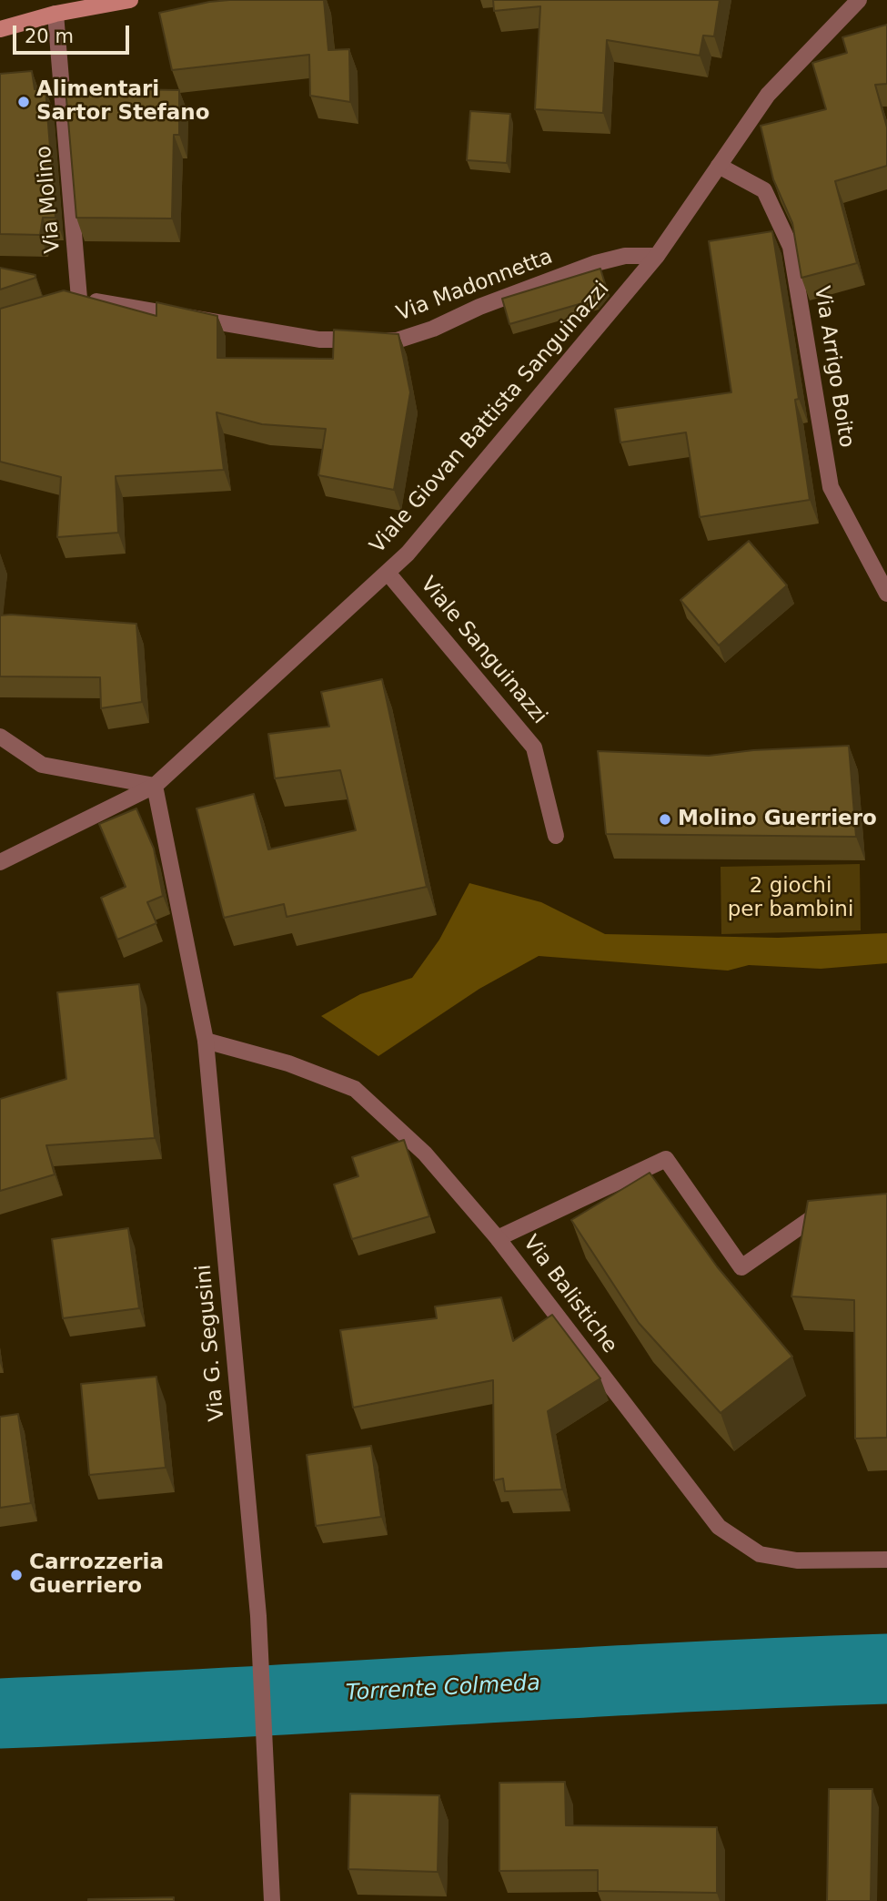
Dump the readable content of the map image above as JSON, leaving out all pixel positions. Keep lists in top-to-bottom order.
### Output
{
  "streets": {
    "street": [
      "Via Molino",
      "Via Madonnetta",
      "Via Arrigo Boito",
      "Viale Giovan Battista Sanguinazzi",
      "Viale Sanguinazzi",
      "Via Balistiche",
      "Via G. Segusini"
    ]
  },
  "crossings": [
    ["Via Molino", "Via Madonnetta"],
    ["Via Madonnetta", "Viale Giovan Battista Sanguinazzi"],
    ["Via Arrigo Boito", "Viale Giovan Battista Sanguinazzi"],
    ["Viale Giovan Battista Sanguinazzi", "Viale Sanguinazzi"],
    ["Viale Giovan Battista Sanguinazzi", "Via G. Segusini"],
    ["Via Balistiche", "Via G. Segusini"]
  ],
  "water": ["Torrente Colmeda"],
  "parks": ["2 giochi per bambini"],
  "places": ["Alimentari Sartor Stefano", "Molino Guerriero", "Carrozzeria Guerriero"],
  "scale_bar": "20 m"
}
